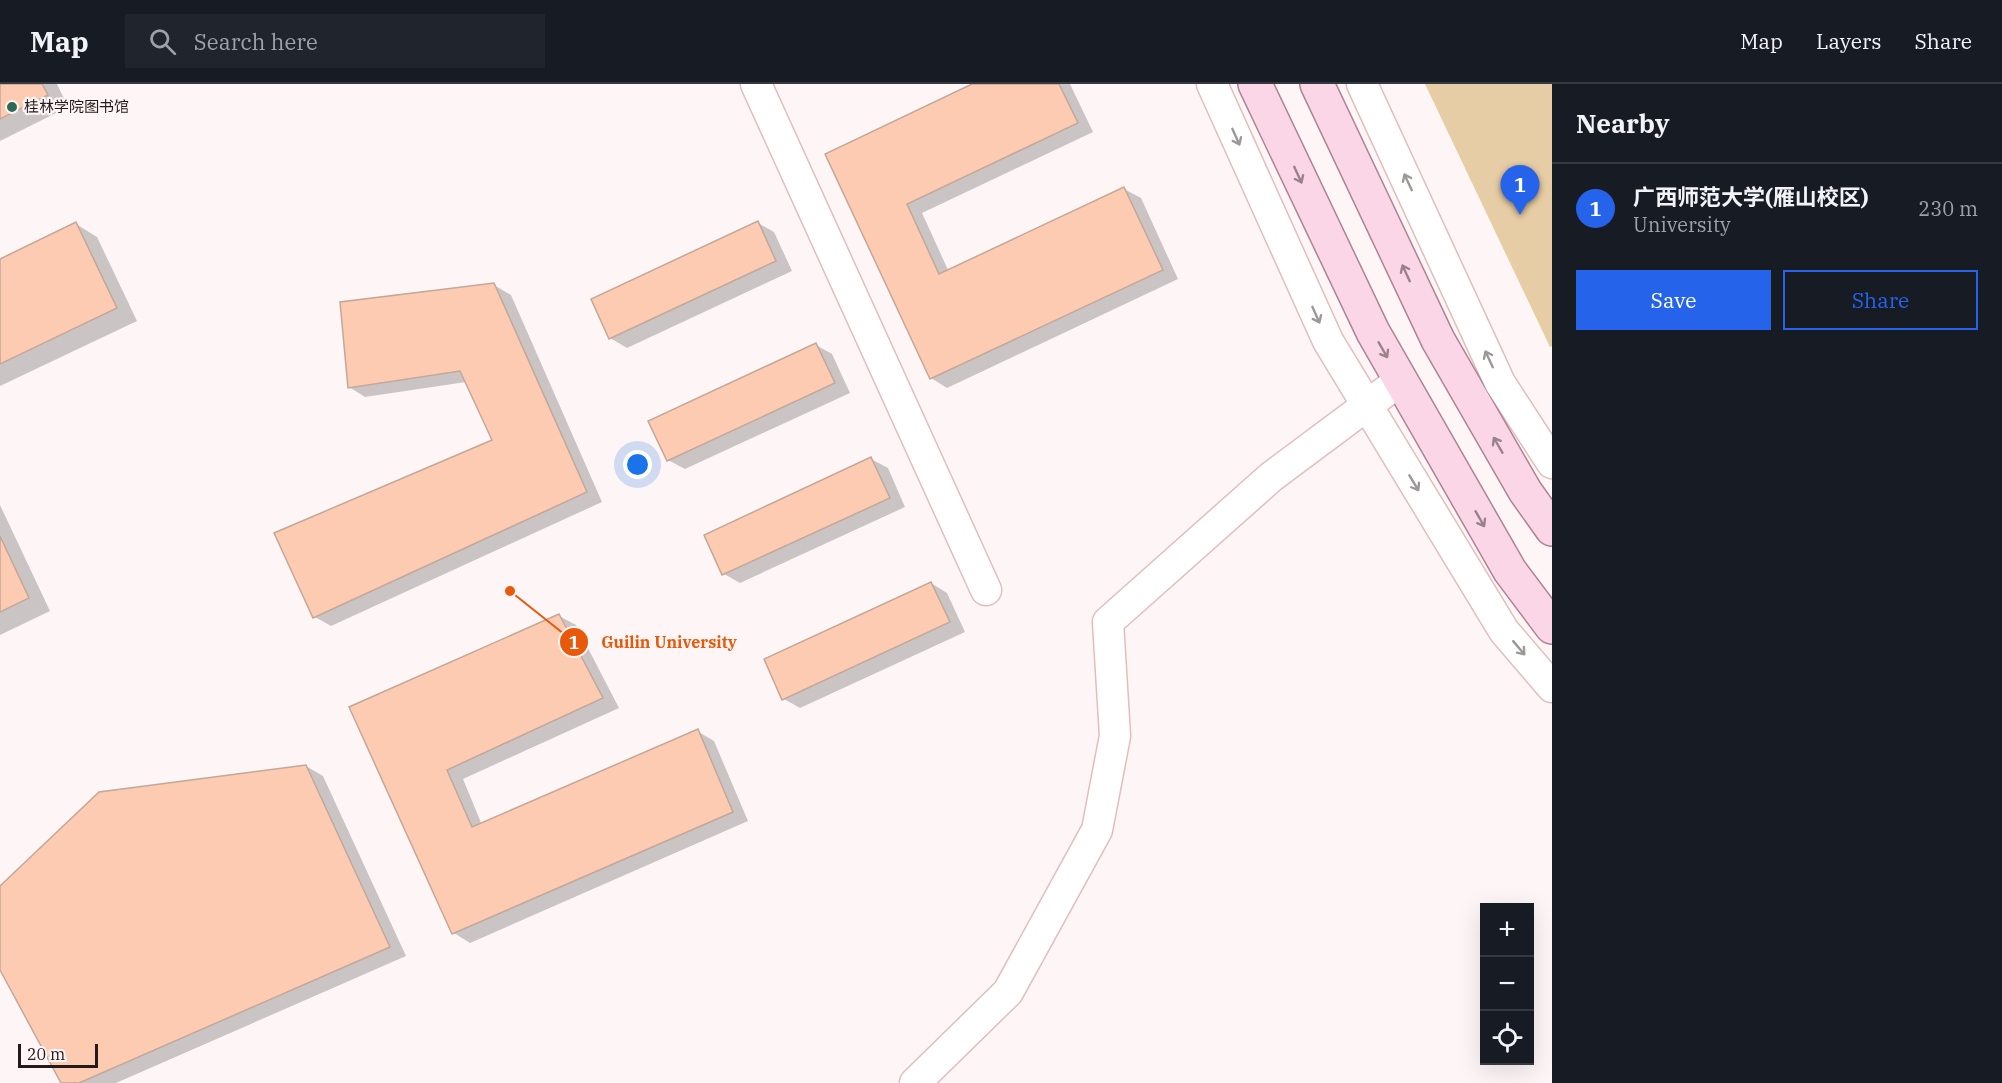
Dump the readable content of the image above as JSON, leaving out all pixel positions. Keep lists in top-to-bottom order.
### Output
{
  "places": ["桂林学院图书馆", "Guilin University"],
  "scale_bar": "20 m",
  "page": {
    "header": "Map",
    "search": "Search here",
    "nav": ["Map", "Layers", "Share"],
    "heading": "Nearby",
    "list": [
      {
        "mark": "1",
        "name": "广西师范大学(雁山校区)",
        "note": "University",
        "value": "230 m"
      }
    ],
    "pins": "1",
    "buttons": ["Save", "Share"],
    "map_buttons": ["+", "−"],
    "scale": "20 m"
  }
}
